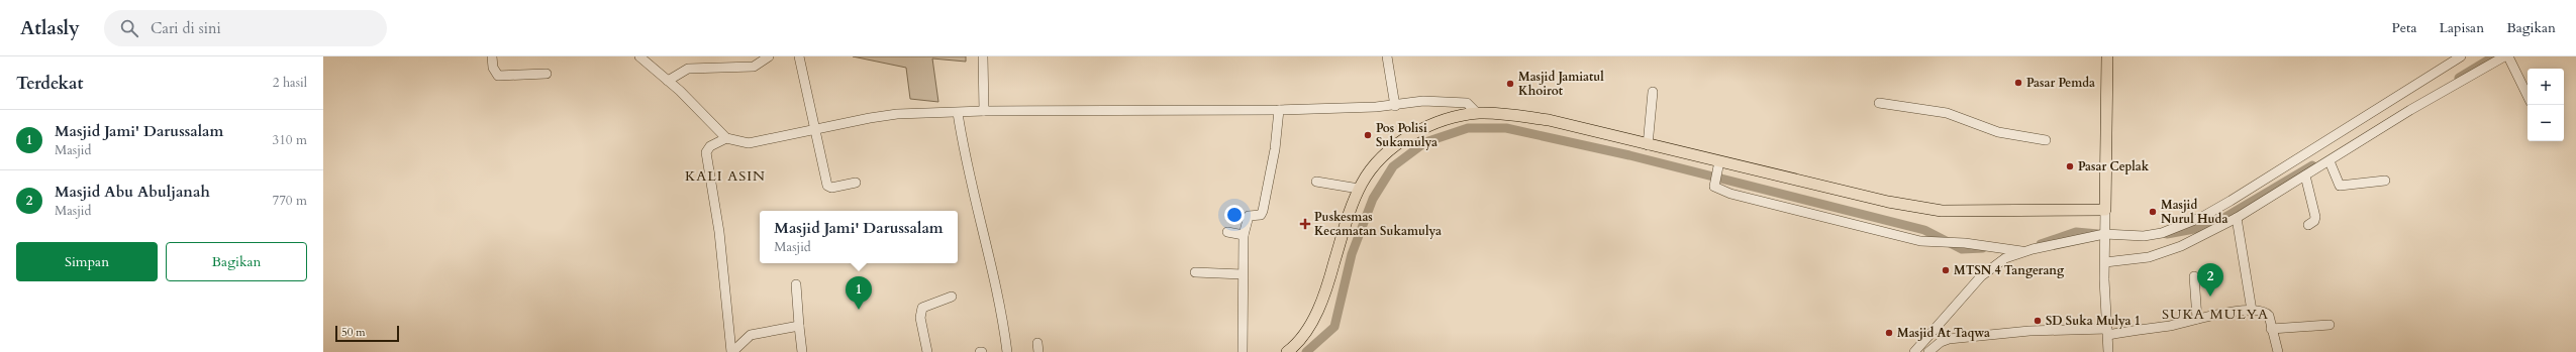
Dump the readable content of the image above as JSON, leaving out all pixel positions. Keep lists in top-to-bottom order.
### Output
{
  "districts": ["KALI ASIN", "SUKA MULYA"],
  "places": {
    "other": [
      "Pasar Pemda",
      "Masjid Jamiatul Khoirot",
      "Pos Polisi Sukamulya",
      "Pasar Ceplak",
      "Masjid Nurul Huda",
      "MTSN 4 Tangerang",
      "SD Suka Mulya 1",
      "Masjid At Taqwa"
    ],
    "health": ["Puskesmas Kecamatan Sukamulya"]
  },
  "scale_bar": "50 m",
  "page": {
    "header": "Atlasly",
    "search": "Cari di sini",
    "nav": ["Peta", "Lapisan", "Bagikan"],
    "heading": ["Terdekat", "2 hasil"],
    "map_buttons": ["+", "−"],
    "list": [
      {
        "mark": "1",
        "name": "Masjid Jami' Darussalam",
        "note": "Masjid",
        "value": "310 m"
      },
      {
        "mark": "2",
        "name": "Masjid Abu Abuljanah",
        "note": "Masjid",
        "value": "770 m"
      }
    ],
    "popup": ["Masjid Jami' Darussalam", "Masjid"],
    "buttons": ["Simpan", "Bagikan"],
    "pins": ["2", "1"],
    "scale": "50 m"
  }
}
